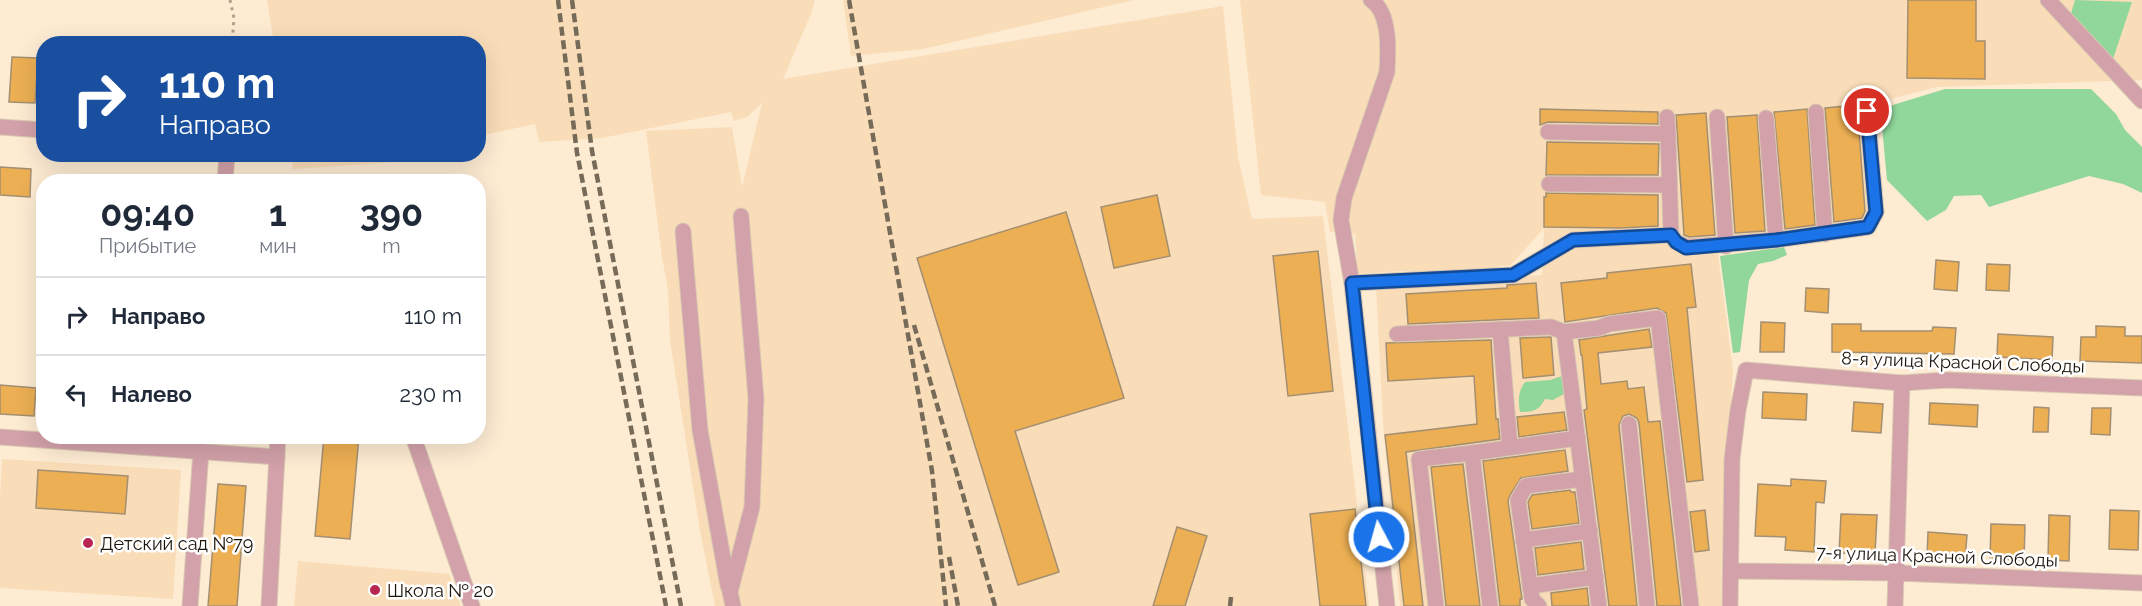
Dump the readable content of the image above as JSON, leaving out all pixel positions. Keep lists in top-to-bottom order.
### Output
{
  "streets": {
    "street": ["8-я улица Красной Слободы", "7-я улица Красной Слободы"]
  },
  "crossings": [
    ["8-я улица Красной Слободы", "7-я улица Красной Слободы"]
  ],
  "places": ["Детский сад №79", "Школа № 20"],
  "page": {
    "turn": ["110 m", "Направо"],
    "eta": [
      "09:40",
      "Прибытие",
      "1",
      "мин",
      "390",
      "m"
    ],
    "list": [
      {
        "name": "Направо",
        "value": "110 m"
      },
      {
        "name": "Налево",
        "value": "230 m"
      }
    ]
  }
}
